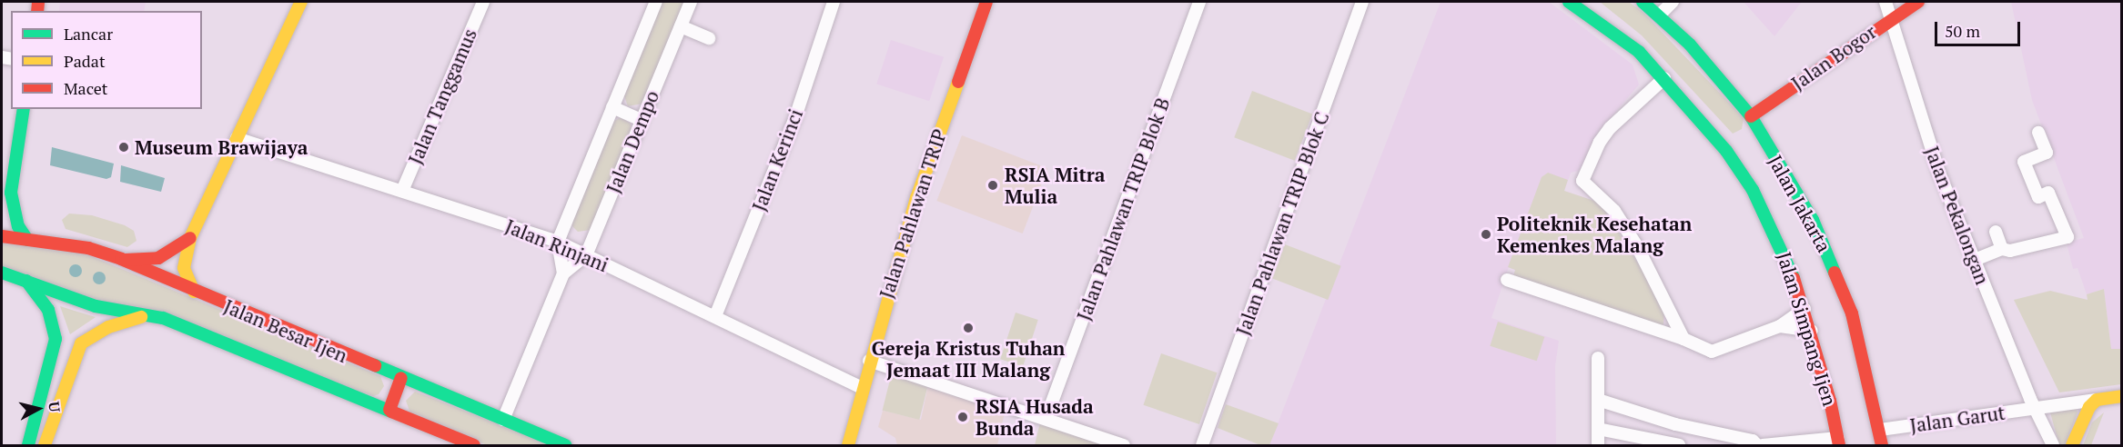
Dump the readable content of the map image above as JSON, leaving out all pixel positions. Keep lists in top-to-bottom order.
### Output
{
  "streets": {
    "main road": [
      "Jalan Bogor",
      "Jalan Jakarta",
      "Jalan Pahlawan TRIP",
      "Jalan Simpang Ijen",
      "Jalan Besar Ijen"
    ],
    "street": [
      "Jalan Tanggamus",
      "Jalan Dempo",
      "Jalan Kerinci",
      "Jalan Pahlawan TRIP Blok B",
      "Jalan Pekalongan",
      "Jalan Pahlawan TRIP Blok C",
      "Jalan Rinjani",
      "Jalan Garut"
    ]
  },
  "crossings": [
    ["Jalan Bogor", "Jalan Jakarta"],
    ["Jalan Bogor", "Jalan Pekalongan"],
    ["Jalan Tanggamus", "Jalan Rinjani"],
    ["Jalan Dempo", "Jalan Rinjani"],
    ["Jalan Kerinci", "Jalan Rinjani"],
    ["Jalan Jakarta", "Jalan Garut"],
    ["Jalan Pahlawan TRIP", "Jalan Rinjani"],
    ["Jalan Pekalongan", "Jalan Garut"]
  ],
  "places": [
    "Museum Brawijaya",
    "RSIA Mitra Mulia",
    "Politeknik Kesehatan Kemenkes Malang",
    "Gereja Kristus Tuhan Jemaat III Malang",
    "RSIA Husada Bunda"
  ],
  "legend": ["Lancar", "Padat", "Macet"],
  "scale_bar": "50 m",
  "north": "right"
}
